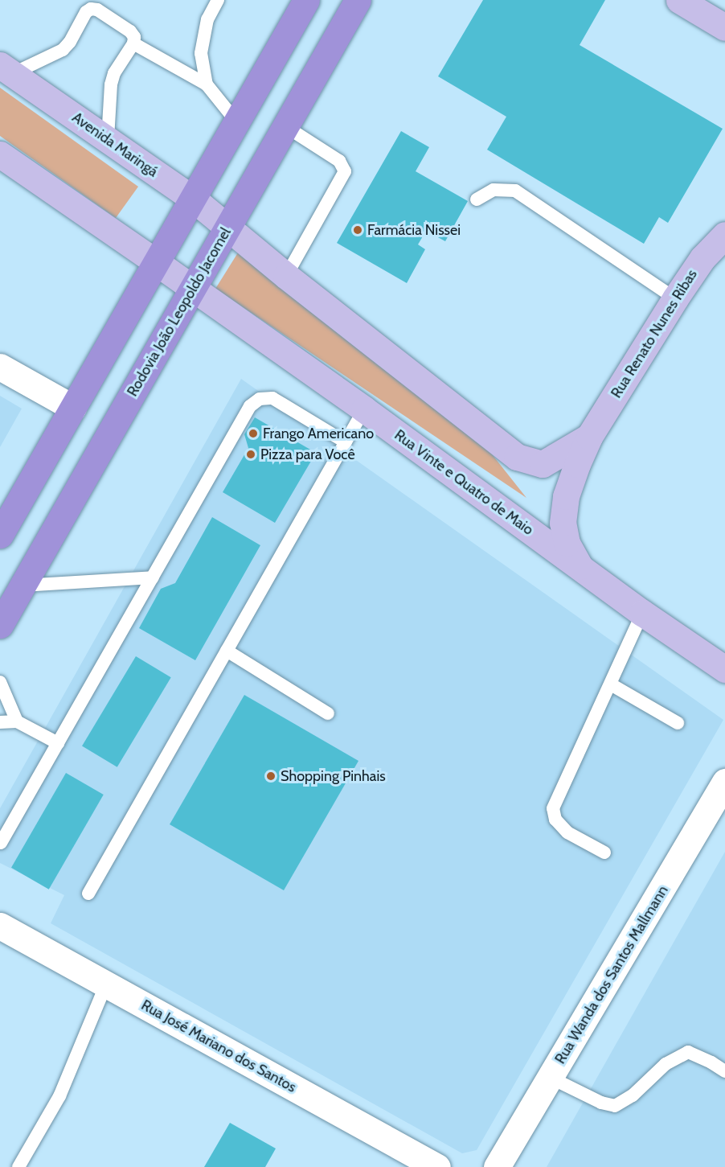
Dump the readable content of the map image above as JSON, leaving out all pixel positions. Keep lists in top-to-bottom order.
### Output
{
  "streets": {
    "highway": ["Rodovia João Leopoldo Jacomel"],
    "main road": ["Avenida Maringá", "Rua Renato Nunes Ribas", "Rua Vinte e Quatro de Maio"],
    "street": ["Rua Wanda dos Santos Mallmann", "Rua José Mariano dos Santos"]
  },
  "crossings": [
    ["Avenida Maringá", "Rodovia João Leopoldo Jacomel"],
    ["Rodovia João Leopoldo Jacomel", "Rua Vinte e Quatro de Maio"],
    ["Rua Renato Nunes Ribas", "Rua Vinte e Quatro de Maio"]
  ],
  "places": [
    "Farmácia Nissei",
    "Frango Americano",
    "Pizza para Você",
    "Shopping Pinhais"
  ]
}
